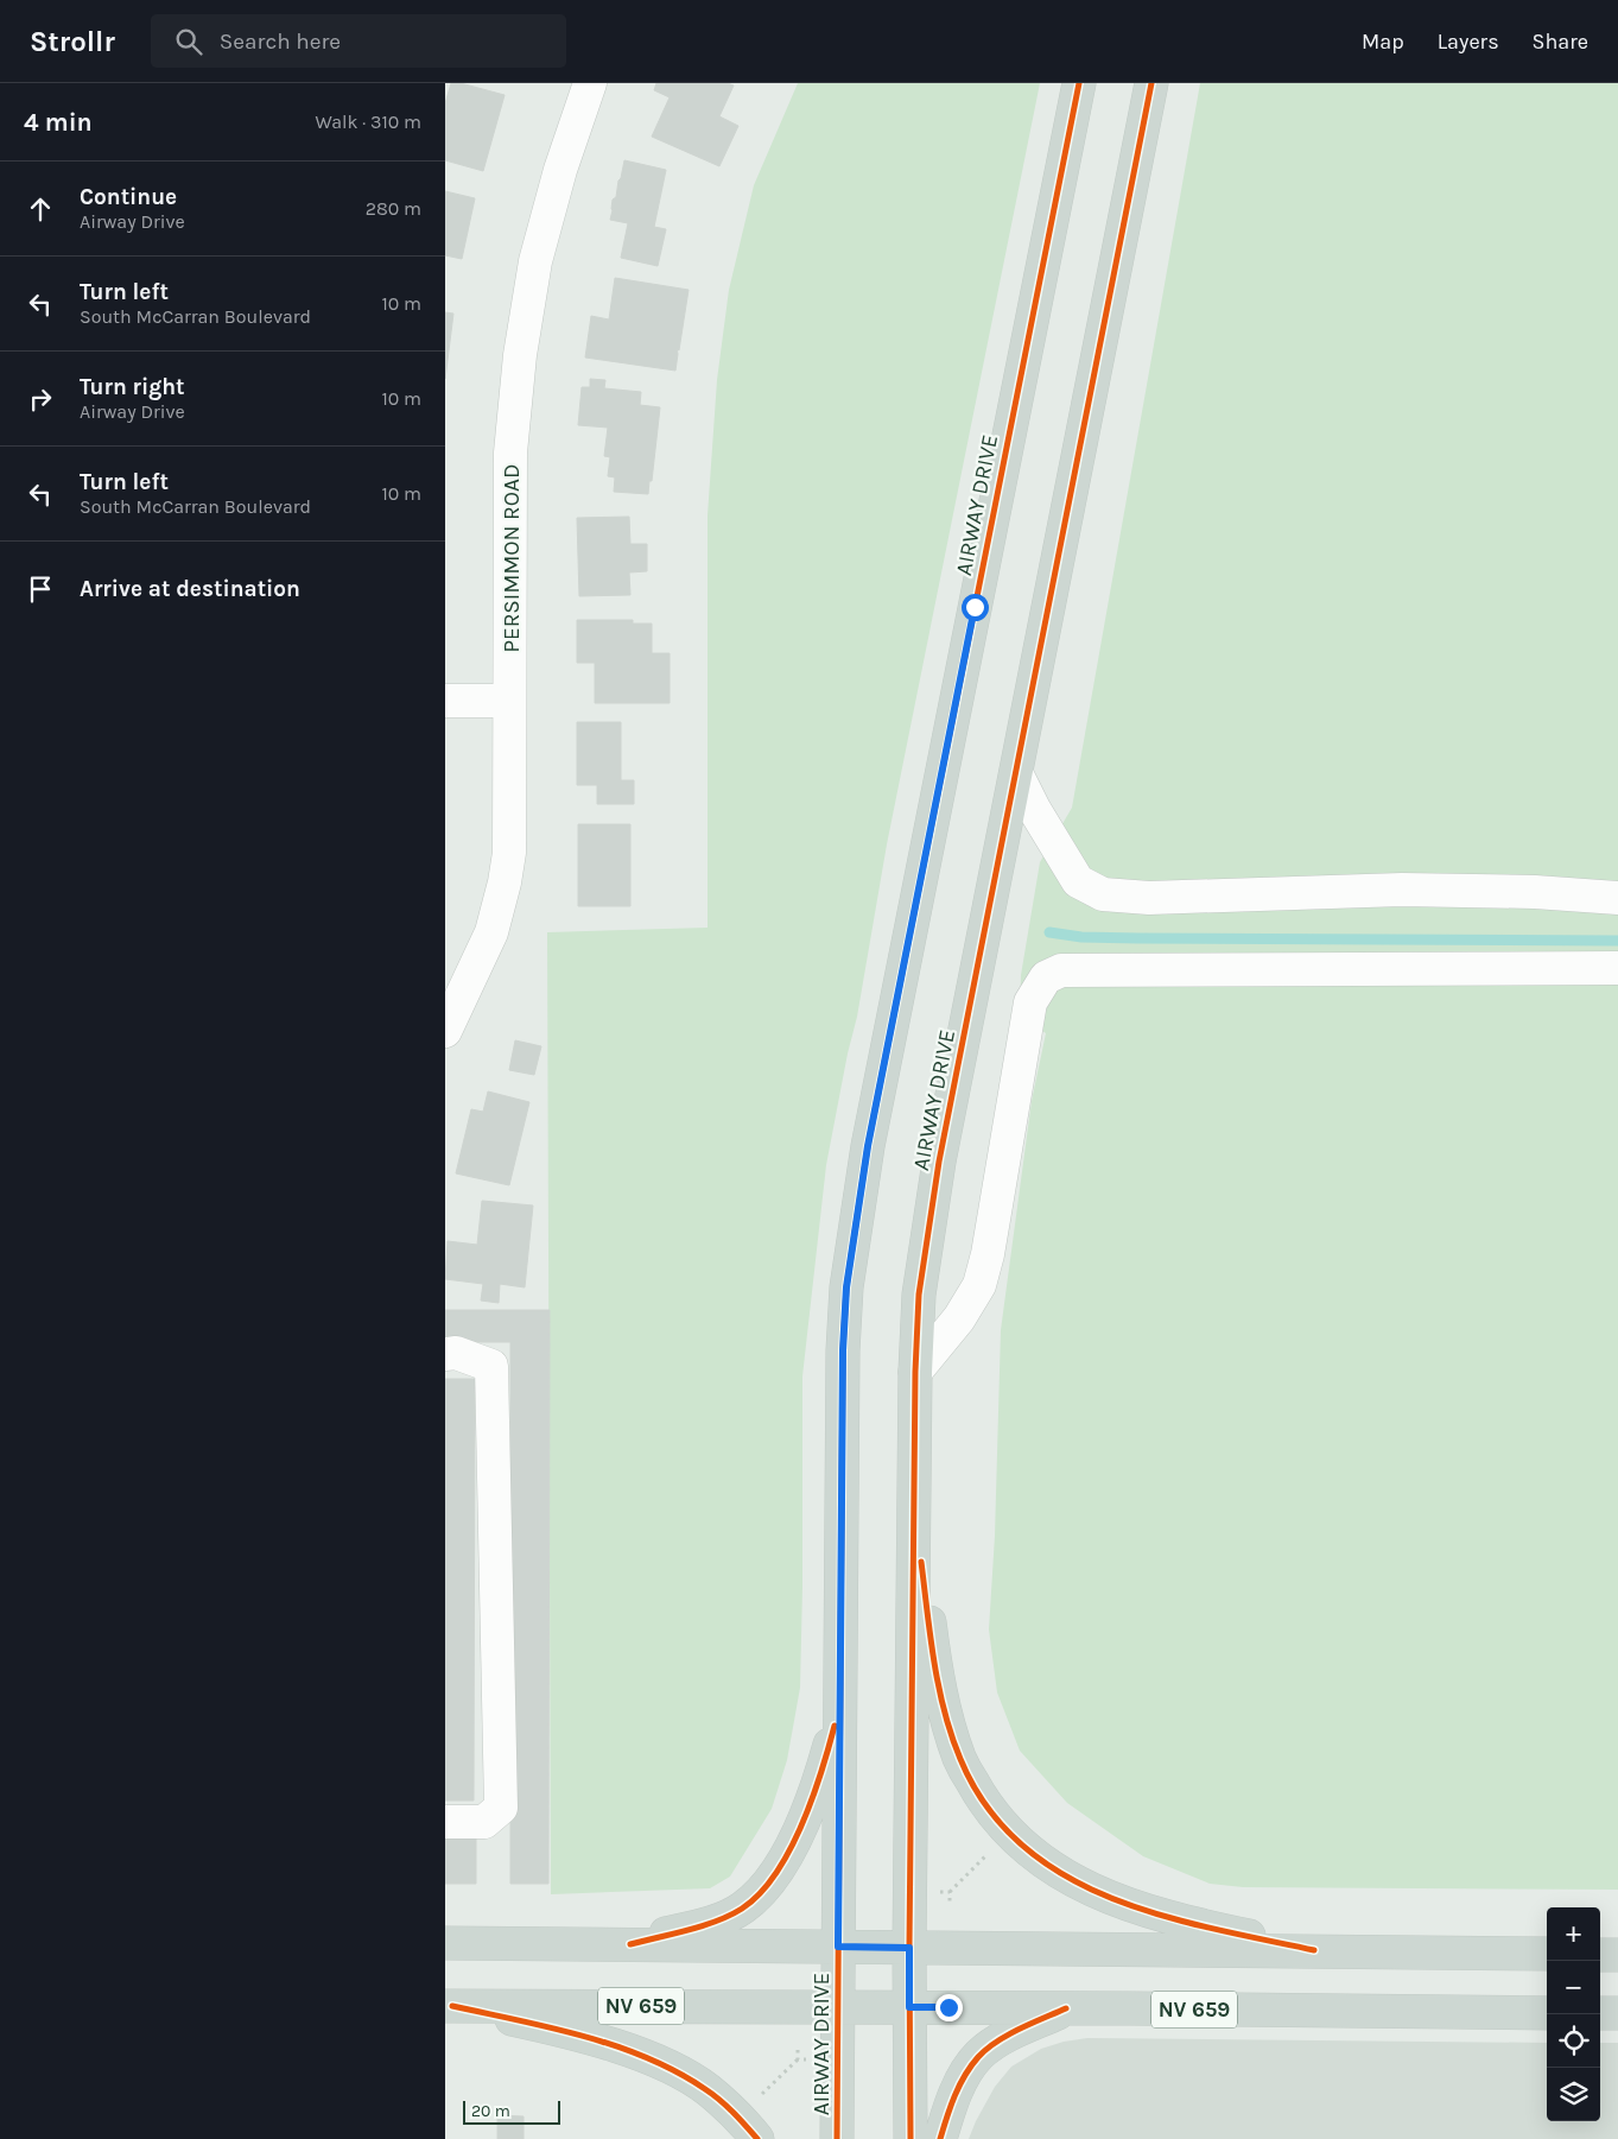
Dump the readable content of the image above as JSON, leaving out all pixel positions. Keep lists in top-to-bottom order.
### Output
{
  "streets": {
    "main road": ["AIRWAY DRIVE", "NV 659"],
    "street": ["PERSIMMON ROAD"]
  },
  "crossings": [
    ["AIRWAY DRIVE", "NV 659"]
  ],
  "scale_bar": "20 m",
  "page": {
    "header": "Strollr",
    "search": "Search here",
    "nav": ["Map", "Layers", "Share"],
    "heading": ["4 min", "Walk · 310 m"],
    "list": [
      ["Continue", "Airway Drive", "280 m"],
      ["Turn left", "South McCarran Boulevard", "10 m"],
      ["Turn right", "Airway Drive", "10 m"],
      ["Turn left", "South McCarran Boulevard", "10 m"],
      "Arrive at destination"
    ],
    "map_buttons": ["+", "−"],
    "scale": "20 m"
  }
}
